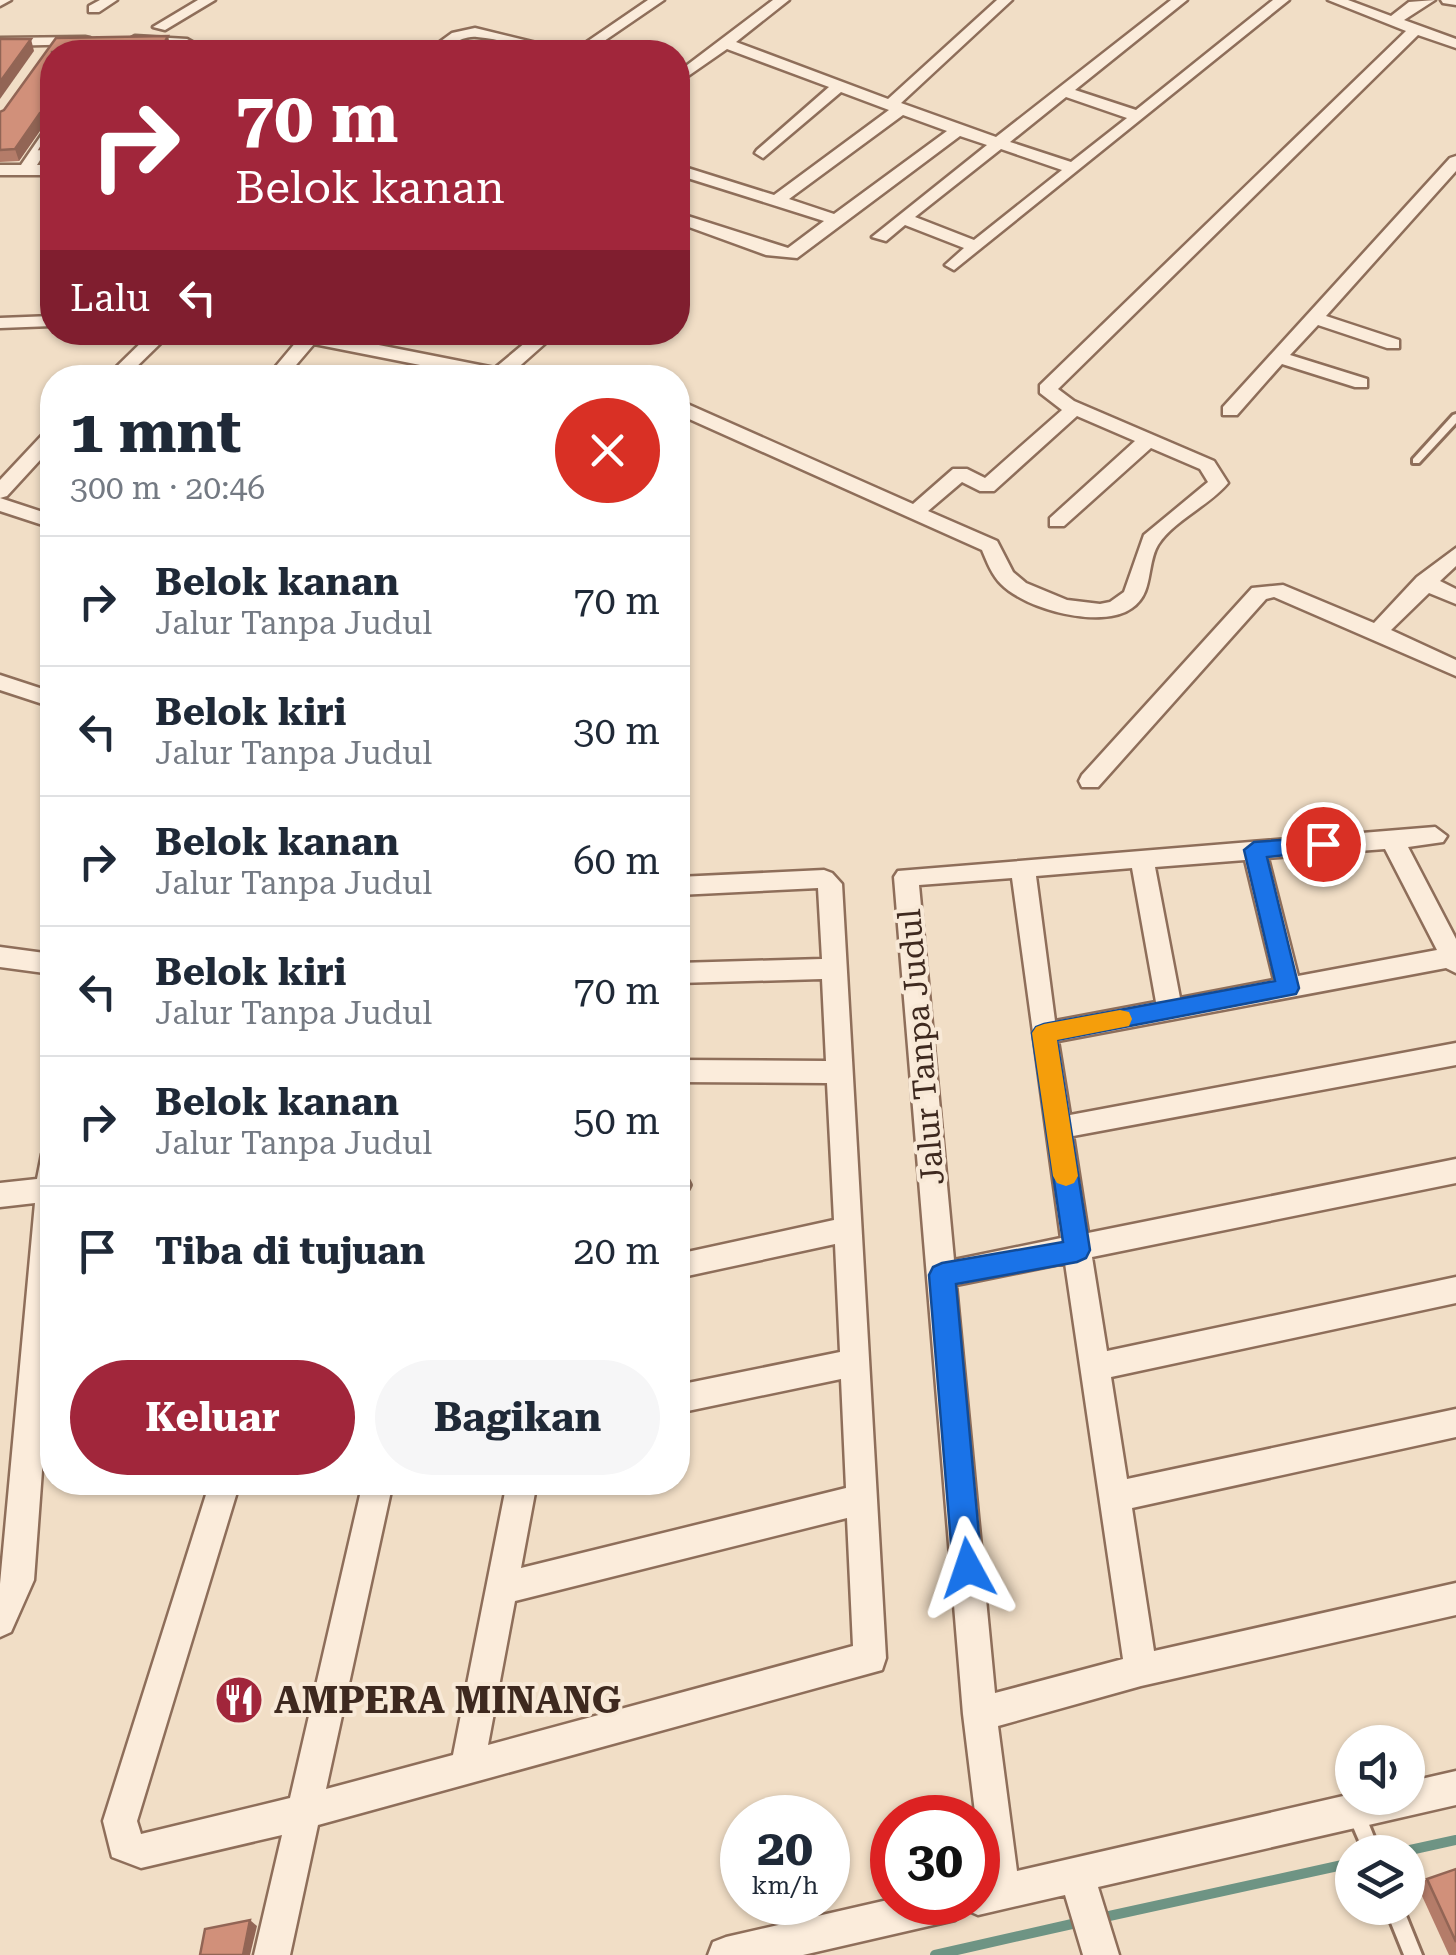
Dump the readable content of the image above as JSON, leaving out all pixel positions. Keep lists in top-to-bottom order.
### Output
{
  "streets": {
    "street": ["Jalur Tanpa Judul"]
  },
  "places": {
    "restaurant": ["AMPERA MINANG"]
  },
  "page": {
    "turn": ["70 m", "Belok kanan"],
    "then": "Lalu",
    "heading": ["1 mnt", "300 m · 20:46"],
    "list": [
      {
        "name": "Belok kanan",
        "note": "Jalur Tanpa Judul",
        "value": "70 m"
      },
      {
        "name": "Belok kiri",
        "note": "Jalur Tanpa Judul",
        "value": "30 m"
      },
      {
        "name": "Belok kanan",
        "note": "Jalur Tanpa Judul",
        "value": "60 m"
      },
      {
        "name": "Belok kiri",
        "note": "Jalur Tanpa Judul",
        "value": "70 m"
      },
      {
        "name": "Belok kanan",
        "note": "Jalur Tanpa Judul",
        "value": "50 m"
      },
      {
        "name": "Tiba di tujuan",
        "value": "20 m"
      }
    ],
    "buttons": ["Keluar", "Bagikan"],
    "speed": "20 km/h",
    "limit": "30"
  }
}
